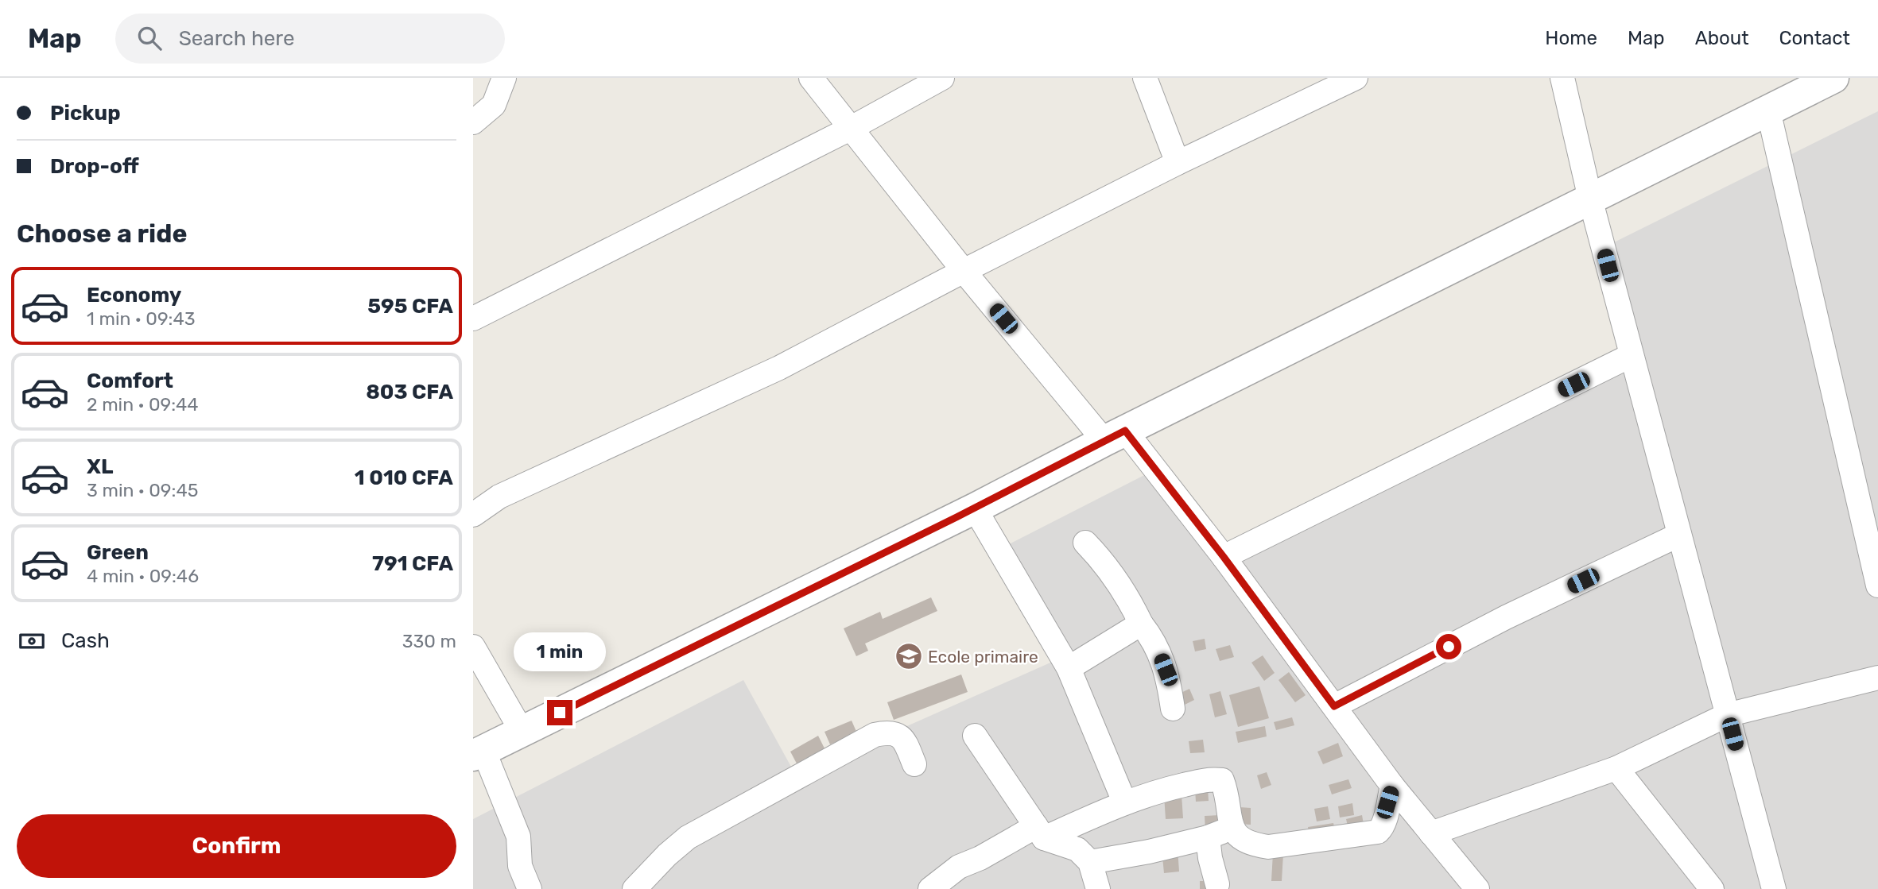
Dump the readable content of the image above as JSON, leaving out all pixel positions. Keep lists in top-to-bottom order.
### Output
{
  "places": {
    "school or university": ["Ecole primaire"]
  },
  "page": {
    "header": "Map",
    "search": "Search here",
    "nav": [
      "Home",
      "Map",
      "About",
      "Contact"
    ],
    "banner": ["Pickup", "Drop-off"],
    "heading": "Choose a ride",
    "list": [
      {
        "name": "Economy",
        "note": "1 min · 09:43",
        "value": "595 CFA"
      },
      {
        "name": "Comfort",
        "note": "2 min · 09:44",
        "value": "803 CFA"
      },
      {
        "name": "XL",
        "note": "3 min · 09:45",
        "value": "1 010 CFA"
      },
      {
        "name": "Green",
        "note": "4 min · 09:46",
        "value": "791 CFA"
      }
    ],
    "pay": ["Cash", "330 m"],
    "bubble": "1 min",
    "buttons": "Confirm"
  }
}
